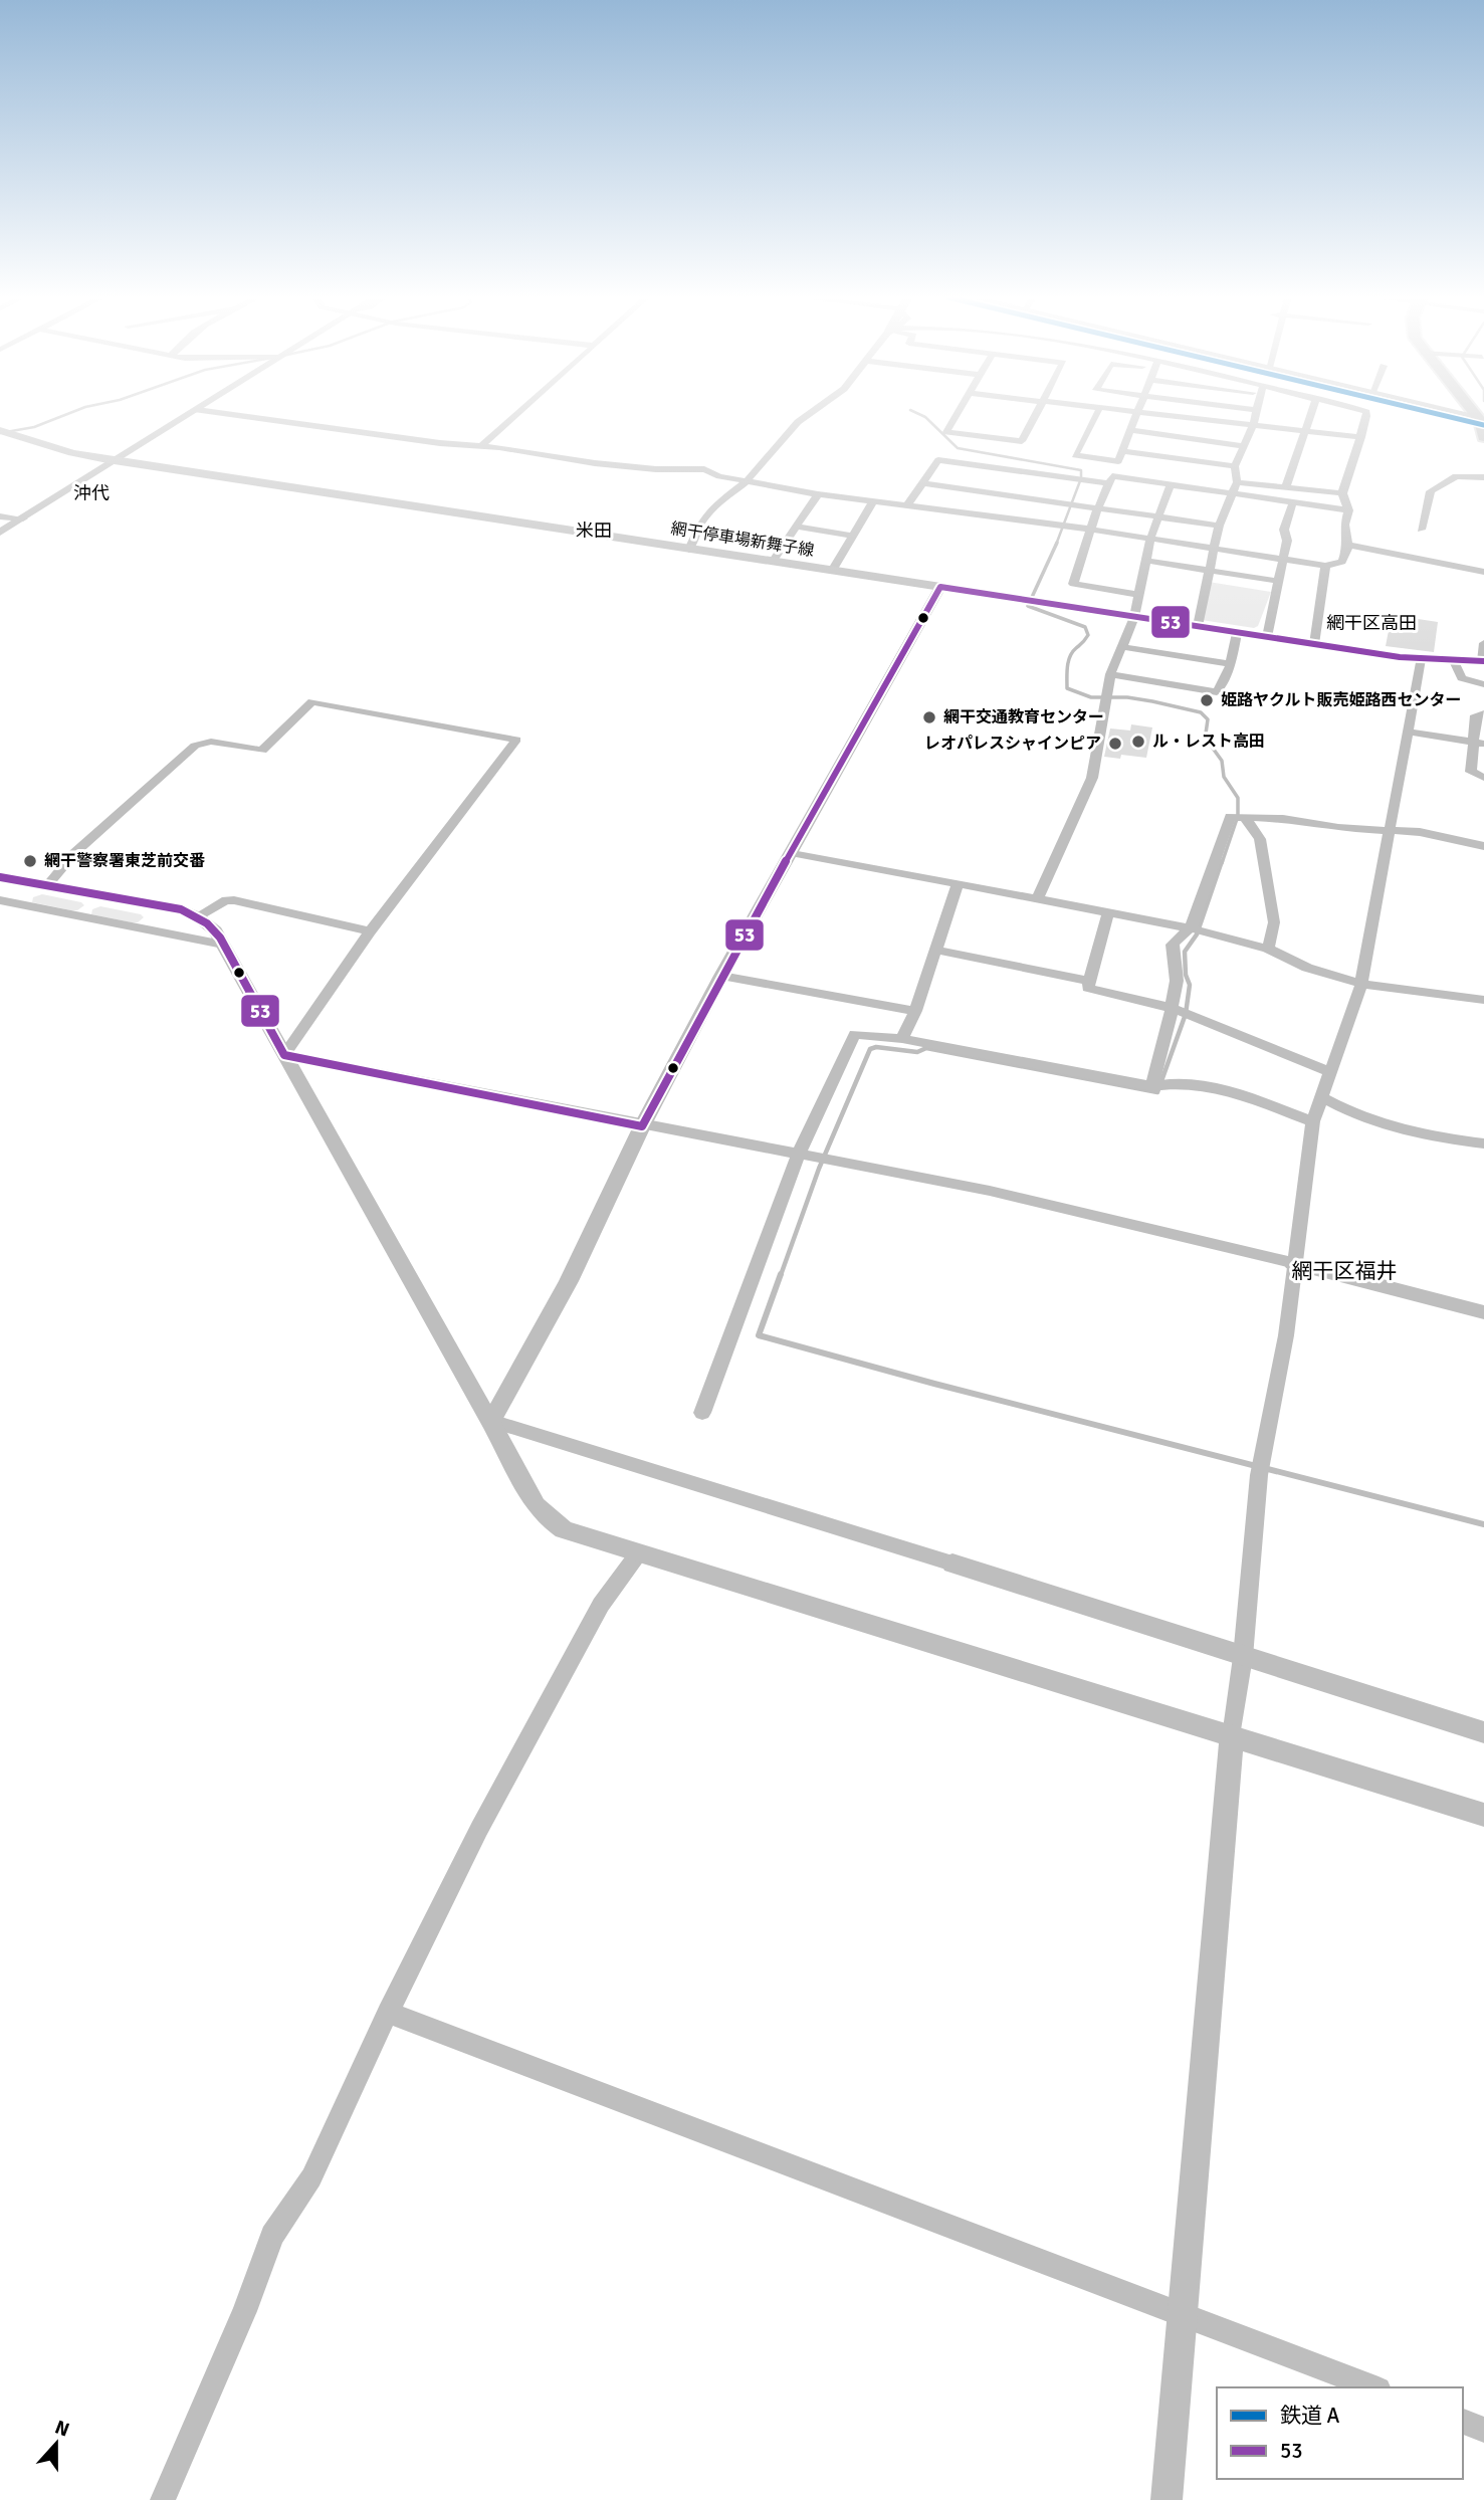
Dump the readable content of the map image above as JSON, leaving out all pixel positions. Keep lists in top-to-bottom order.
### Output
{
  "streets": {
    "main road": ["網干停車場新舞子線"]
  },
  "districts": [
    "沖代",
    "米田",
    "網干区高田",
    "網干区福井"
  ],
  "places": [
    "姫路ヤクルト販売姫路西センター",
    "網干交通教育センター",
    "ル・レスト高田",
    "レオパレスシャインピア",
    "網干警察署東芝前交番"
  ],
  "lines": ["rail line A", "transit line 53"],
  "legend": ["鉄道 A", "53"],
  "north": "top"
}
